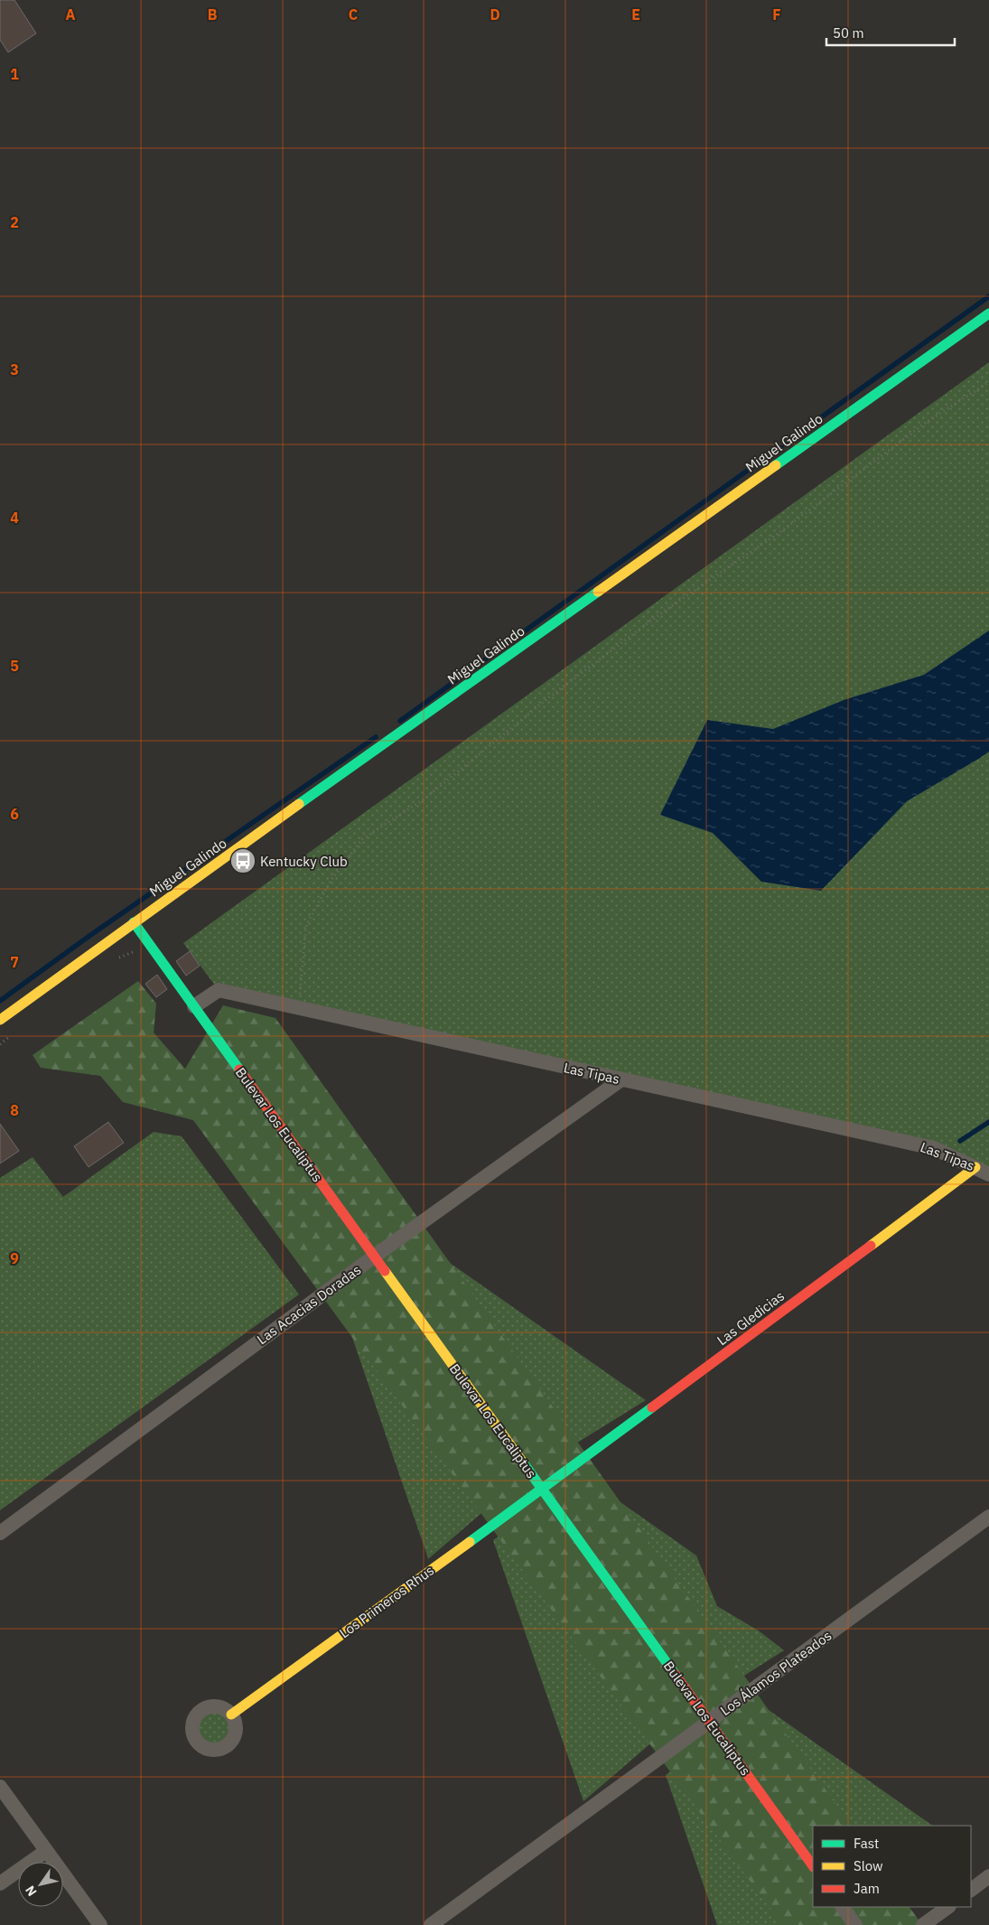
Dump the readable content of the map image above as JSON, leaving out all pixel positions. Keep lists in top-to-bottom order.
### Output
{
  "streets": {
    "street": [
      "Miguel Galindo",
      "Las Tipas",
      "Bulevar Los Eucaliptus",
      "Las Acacias Doradas",
      "Las Gledicias",
      "Los Primeros Rhus",
      "Los Álamos Plateados"
    ]
  },
  "crossings": [
    ["Miguel Galindo", "Bulevar Los Eucaliptus"],
    ["Las Tipas", "Bulevar Los Eucaliptus"],
    ["Las Tipas", "Las Acacias Doradas"],
    ["Las Tipas", "Las Gledicias"],
    ["Bulevar Los Eucaliptus", "Las Acacias Doradas"],
    ["Bulevar Los Eucaliptus", "Las Gledicias"],
    ["Bulevar Los Eucaliptus", "Los Primeros Rhus"],
    ["Bulevar Los Eucaliptus", "Los Álamos Plateados"],
    ["Las Gledicias", "Los Primeros Rhus"]
  ],
  "places": {
    "bus stop": ["Kentucky Club"]
  },
  "legend": ["Fast", "Slow", "Jam"],
  "scale_bar": "50 m",
  "north": "bottom left",
  "grid": {
    "columns": [
      "A",
      "B",
      "C",
      "D",
      "E",
      "F"
    ],
    "rows": [
      "1",
      "2",
      "3",
      "4",
      "5",
      "6",
      "7",
      "8",
      "9"
    ]
  }
}
